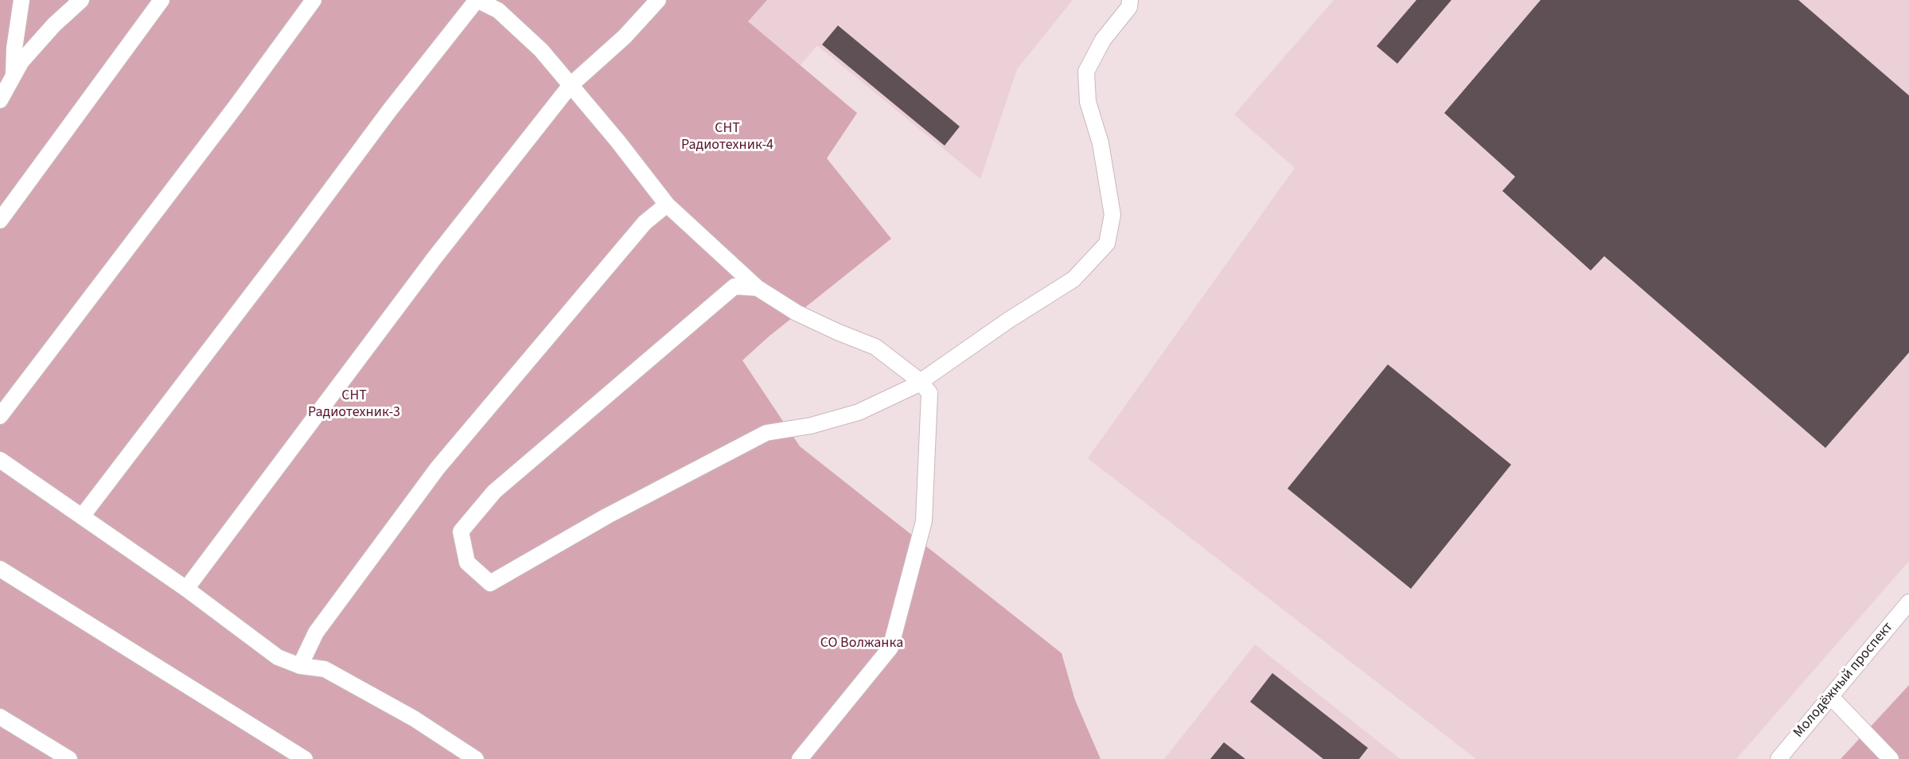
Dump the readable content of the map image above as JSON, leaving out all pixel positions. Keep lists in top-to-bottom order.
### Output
{
  "streets": {
    "street": ["Молодёжный проспект"]
  },
  "parks": ["СНТ Радиотехник-4", "СНТ Радиотехник-3", "СО Волжанка"]
}
